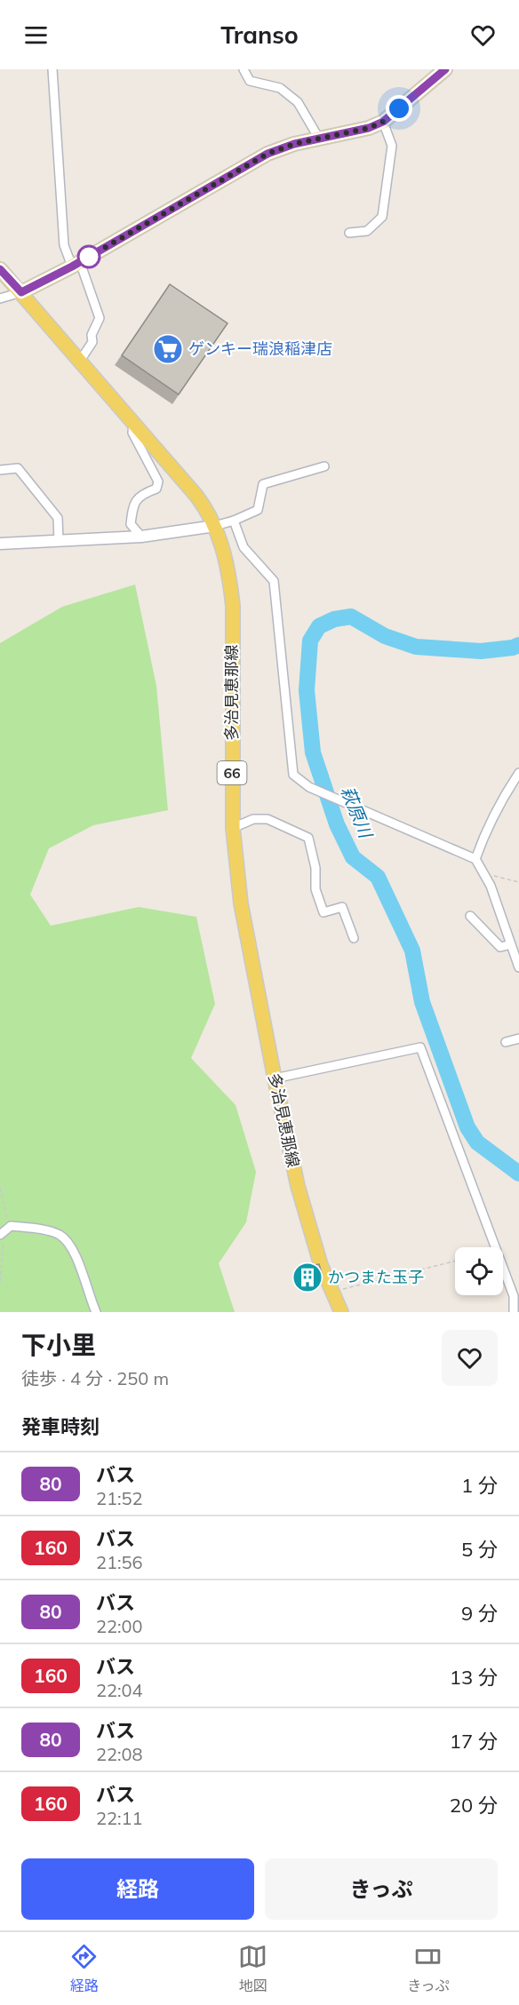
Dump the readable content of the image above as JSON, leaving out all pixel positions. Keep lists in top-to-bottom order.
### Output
{
  "streets": {
    "main road": ["多治見恵那線", "66"]
  },
  "water": ["萩原川"],
  "places": {
    "supermarket": ["ゲンキー瑞浪稲津店"],
    "building": ["かつまた玉子"]
  },
  "lines": ["bus line 80"],
  "page": {
    "header": "Transo",
    "heading": [
      ["下小里", "徒歩 · 4 分 · 250 m"],
      "発車時刻"
    ],
    "list": [
      {
        "mark": "80",
        "name": "バス",
        "note": "21:52",
        "value": "1 分"
      },
      {
        "mark": "160",
        "name": "バス",
        "note": "21:56",
        "value": "5 分"
      },
      {
        "mark": "80",
        "name": "バス",
        "note": "22:00",
        "value": "9 分"
      },
      {
        "mark": "160",
        "name": "バス",
        "note": "22:04",
        "value": "13 分"
      },
      {
        "mark": "80",
        "name": "バス",
        "note": "22:08",
        "value": "17 分"
      },
      {
        "mark": "160",
        "name": "バス",
        "note": "22:11",
        "value": "20 分"
      }
    ],
    "buttons": ["経路", "きっぷ"],
    "tabs": ["経路", "地図", "きっぷ"]
  }
}
